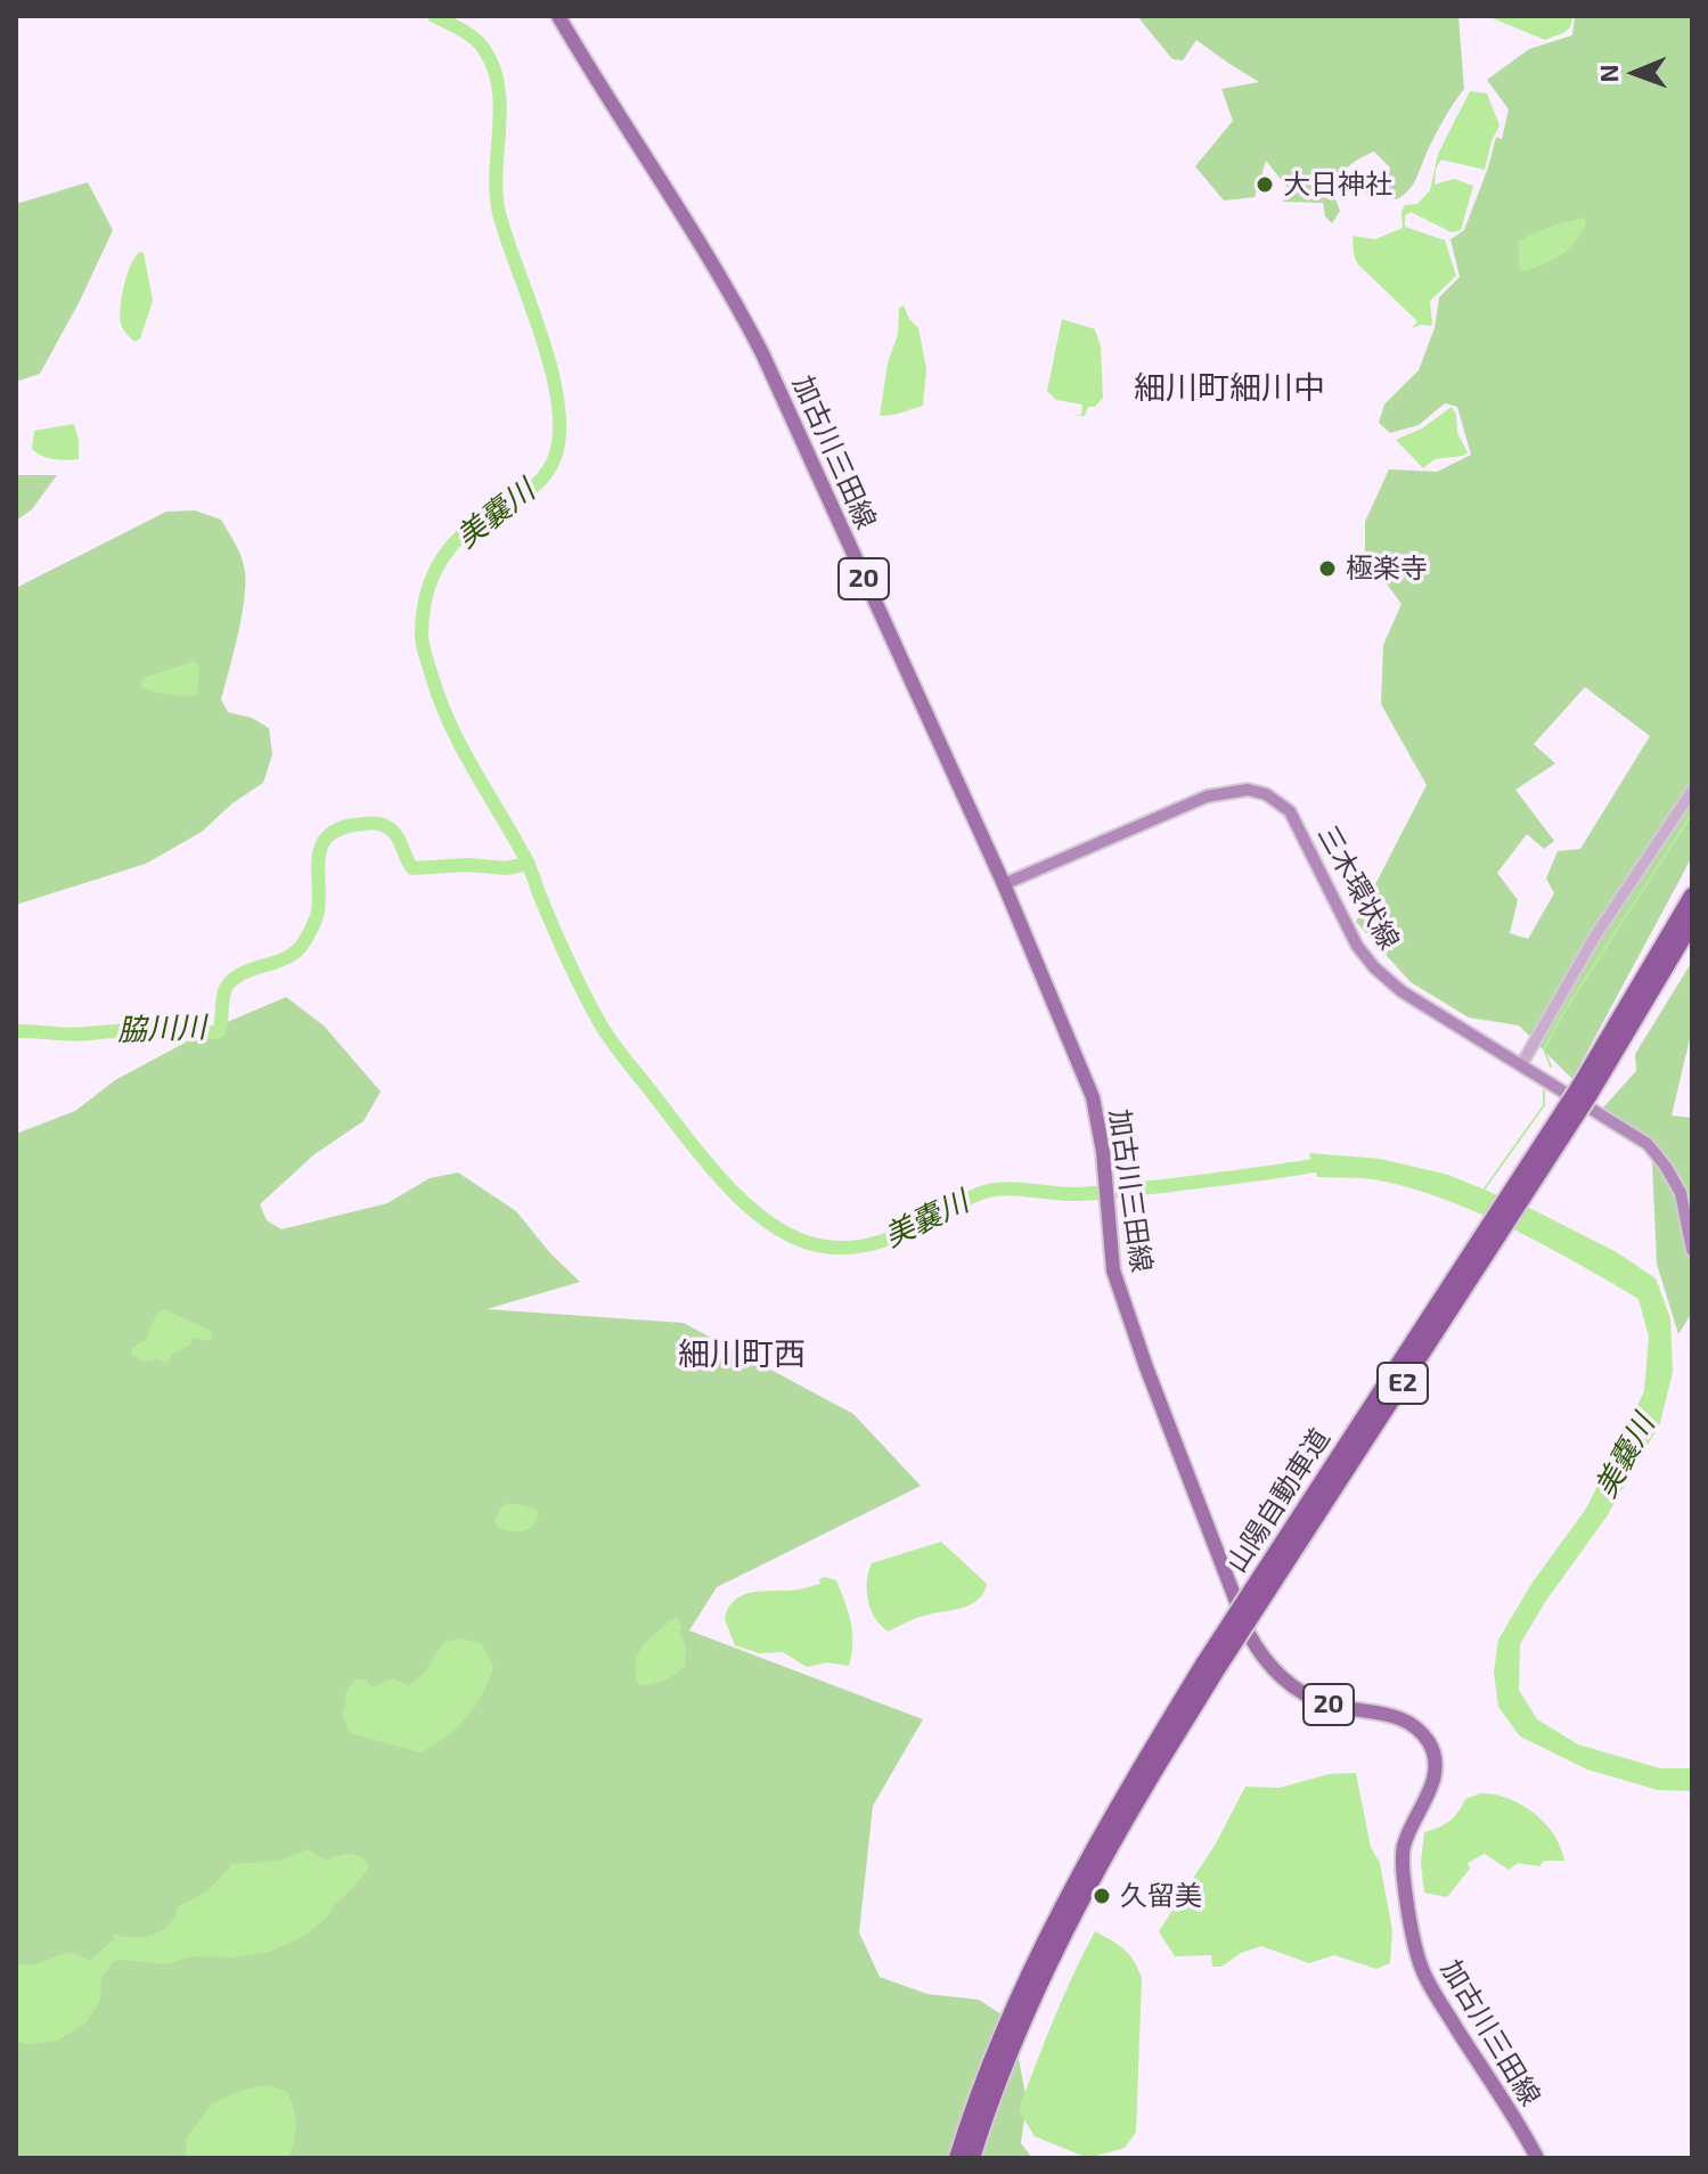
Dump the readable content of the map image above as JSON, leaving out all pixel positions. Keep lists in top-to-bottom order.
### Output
{
  "streets": {
    "highway": ["E2", "山陽自動車道"],
    "main road": ["加古川三田線", "20", "三木環状線"]
  },
  "crossings": [
    ["加古川三田線", "三木環状線"]
  ],
  "districts": ["細川町細川中", "細川町西"],
  "water": ["美嚢川", "脇川川"],
  "places": ["大日神社", "極楽寺", "久留美"],
  "north": "left"
}
